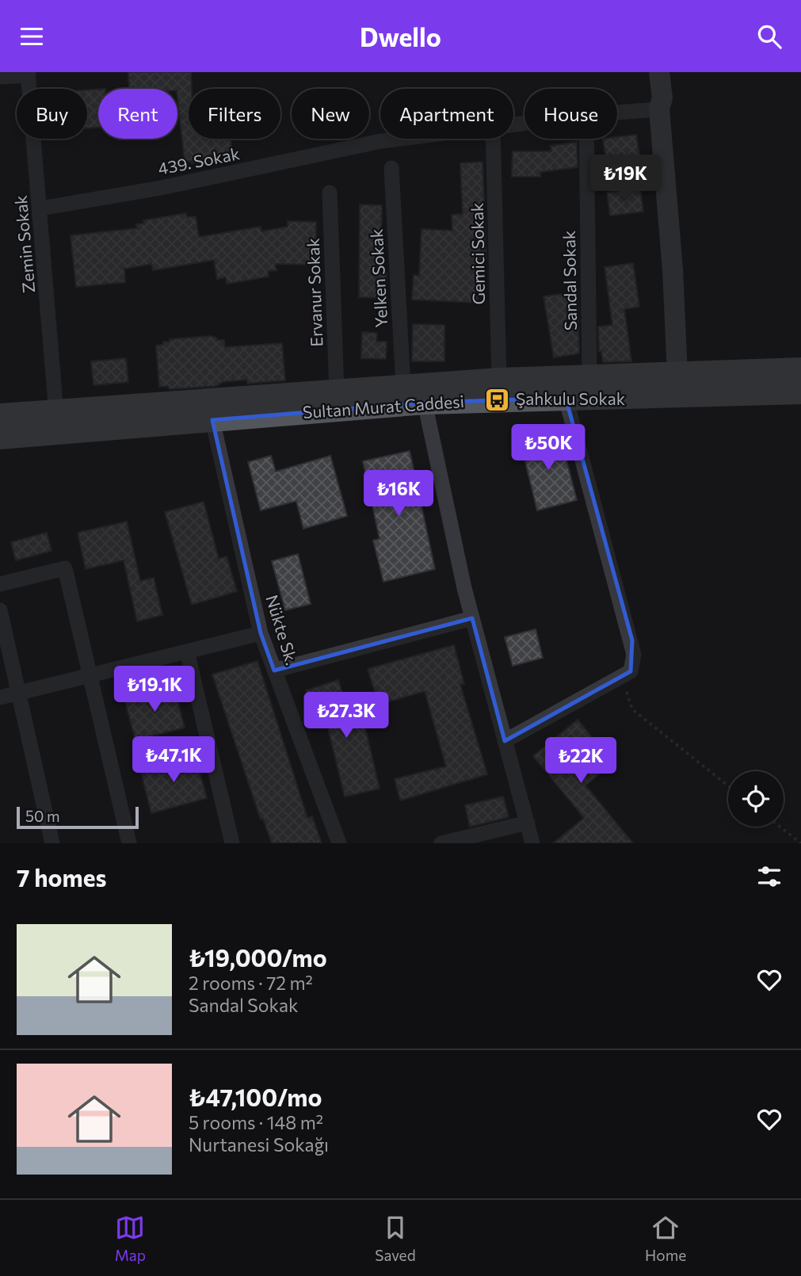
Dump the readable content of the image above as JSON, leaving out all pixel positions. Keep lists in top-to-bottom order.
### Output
{
  "streets": {
    "main road": ["Sultan Murat Caddesi"],
    "street": [
      "439. Sokak",
      "Zemin Sokak",
      "Gemici Sokak",
      "Yelken Sokak",
      "Sandal Sokak",
      "Ervanur Sokak",
      "Nükte Sk."
    ]
  },
  "crossings": [
    ["439. Sokak", "Zemin Sokak"],
    ["Zemin Sokak", "Sultan Murat Caddesi"],
    ["Gemici Sokak", "Sultan Murat Caddesi"],
    ["Yelken Sokak", "Sultan Murat Caddesi"],
    ["Sandal Sokak", "Sultan Murat Caddesi"],
    ["Ervanur Sokak", "Sultan Murat Caddesi"],
    ["Sultan Murat Caddesi", "Nükte Sk."]
  ],
  "places": {
    "bus stop": ["Şahkulu Sokak"]
  },
  "scale_bar": "50 m",
  "page": {
    "header": "Dwello",
    "chip": [
      "Buy",
      "Rent",
      "Filters",
      "New",
      "Apartment",
      "House"
    ],
    "price": [
      "₺19K",
      "₺50K",
      "₺16K",
      "₺19.1K",
      "₺27.3K",
      "₺47.1K",
      "₺22K"
    ],
    "scale": "50 m",
    "heading": "7 homes",
    "list": [
      {
        "name": "₺19,000/mo",
        "note": "2 rooms · 72 m² · Sandal Sokak"
      },
      {
        "name": "₺47,100/mo",
        "note": "5 rooms · 148 m² · Nurtanesi Sokağı"
      }
    ],
    "tabs": ["Map", "Saved", "Home"]
  }
}
